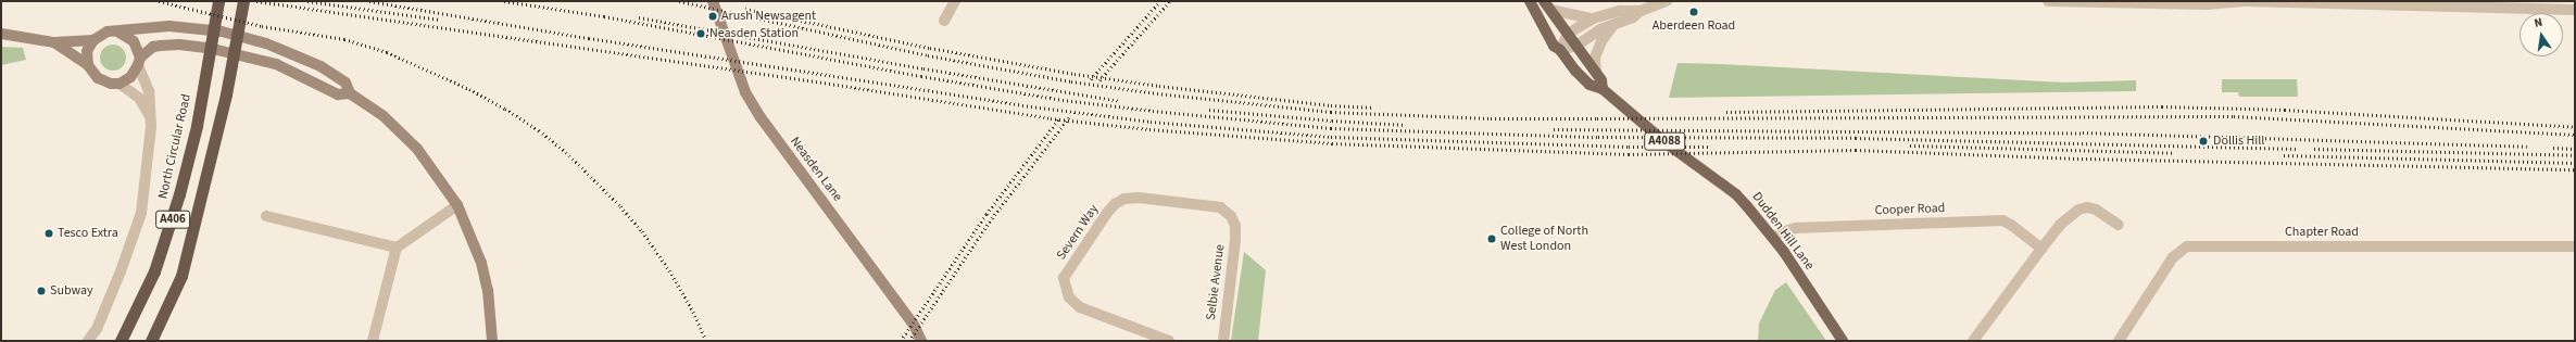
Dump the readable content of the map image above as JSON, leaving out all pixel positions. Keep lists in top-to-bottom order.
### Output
{
  "streets": {
    "highway": ["North Circular Road", "A406"],
    "main road": ["A4088", "Neasden Lane", "Dudden Hill Lane"],
    "street": [
      "Cooper Road",
      "Severn Way",
      "Chapter Road",
      "Selbie Avenue"
    ]
  },
  "crossings": [
    ["Cooper Road", "Dudden Hill Lane"],
    ["Severn Way", "Selbie Avenue"]
  ],
  "places": [
    "Aberdeen Road",
    "Arush Newsagent",
    "Neasden Station",
    "Dollis Hill",
    "Tesco Extra",
    "College of North West London",
    "Subway"
  ],
  "north": "top"
}
